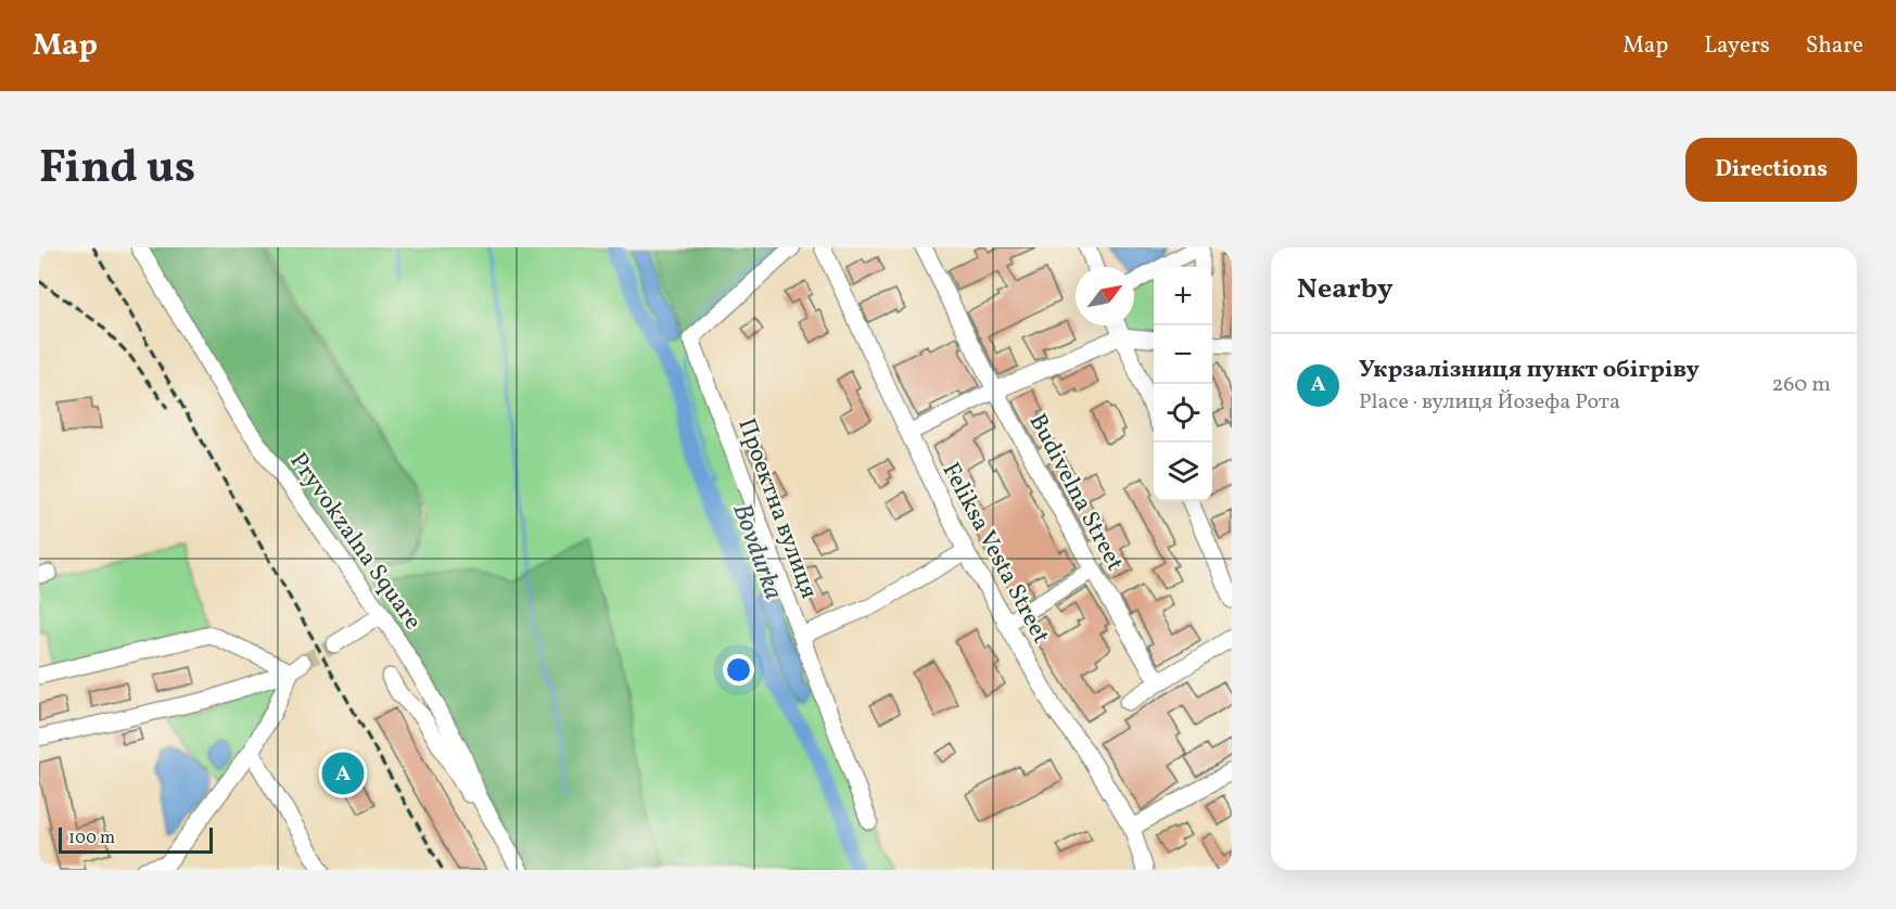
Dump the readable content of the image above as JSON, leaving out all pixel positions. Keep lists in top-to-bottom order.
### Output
{
  "streets": {
    "street": [
      "Budivelna Street",
      "Проектна вулиця",
      "Pryvokzalna Square",
      "Feliksa Vesta Street"
    ]
  },
  "water": ["Bovdurka"],
  "scale_bar": "100 m",
  "north": "top right",
  "page": {
    "header": "Map",
    "nav": ["Map", "Layers", "Share"],
    "title": "Find us",
    "buttons": "Directions",
    "heading": "Nearby",
    "map_buttons": ["+", "−"],
    "list": [
      {
        "mark": "A",
        "name": "Укрзалізниця пункт обігріву",
        "note": "Place · вулиця Йозефа Рота",
        "value": "260 m"
      }
    ],
    "pins": "A",
    "scale": "100 m"
  }
}
